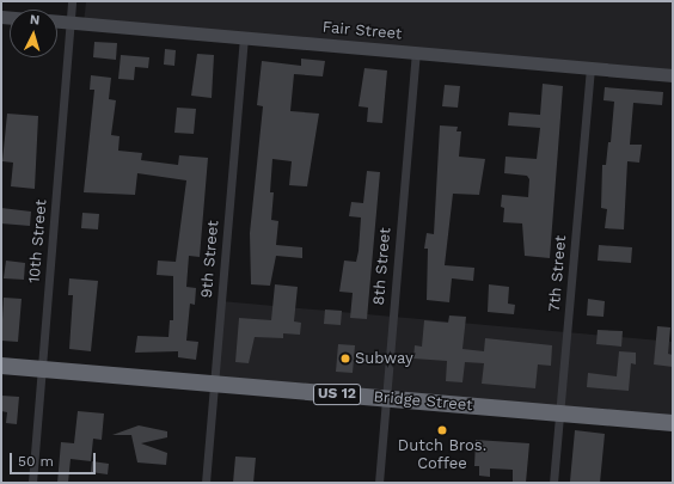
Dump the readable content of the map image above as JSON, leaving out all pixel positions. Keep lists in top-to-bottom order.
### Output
{
  "streets": {
    "highway": ["US 12", "Bridge Street"],
    "street": [
      "Fair Street",
      "10th Street",
      "9th Street",
      "8th Street",
      "7th Street"
    ]
  },
  "crossings": [
    ["Fair Street", "10th Street"],
    ["Fair Street", "9th Street"],
    ["Fair Street", "8th Street"],
    ["Fair Street", "7th Street"],
    ["10th Street", "Bridge Street"],
    ["9th Street", "Bridge Street"],
    ["8th Street", "Bridge Street"],
    ["7th Street", "Bridge Street"]
  ],
  "places": ["Subway", "Dutch Bros. Coffee"],
  "scale_bar": "50 m",
  "north": "top"
}
